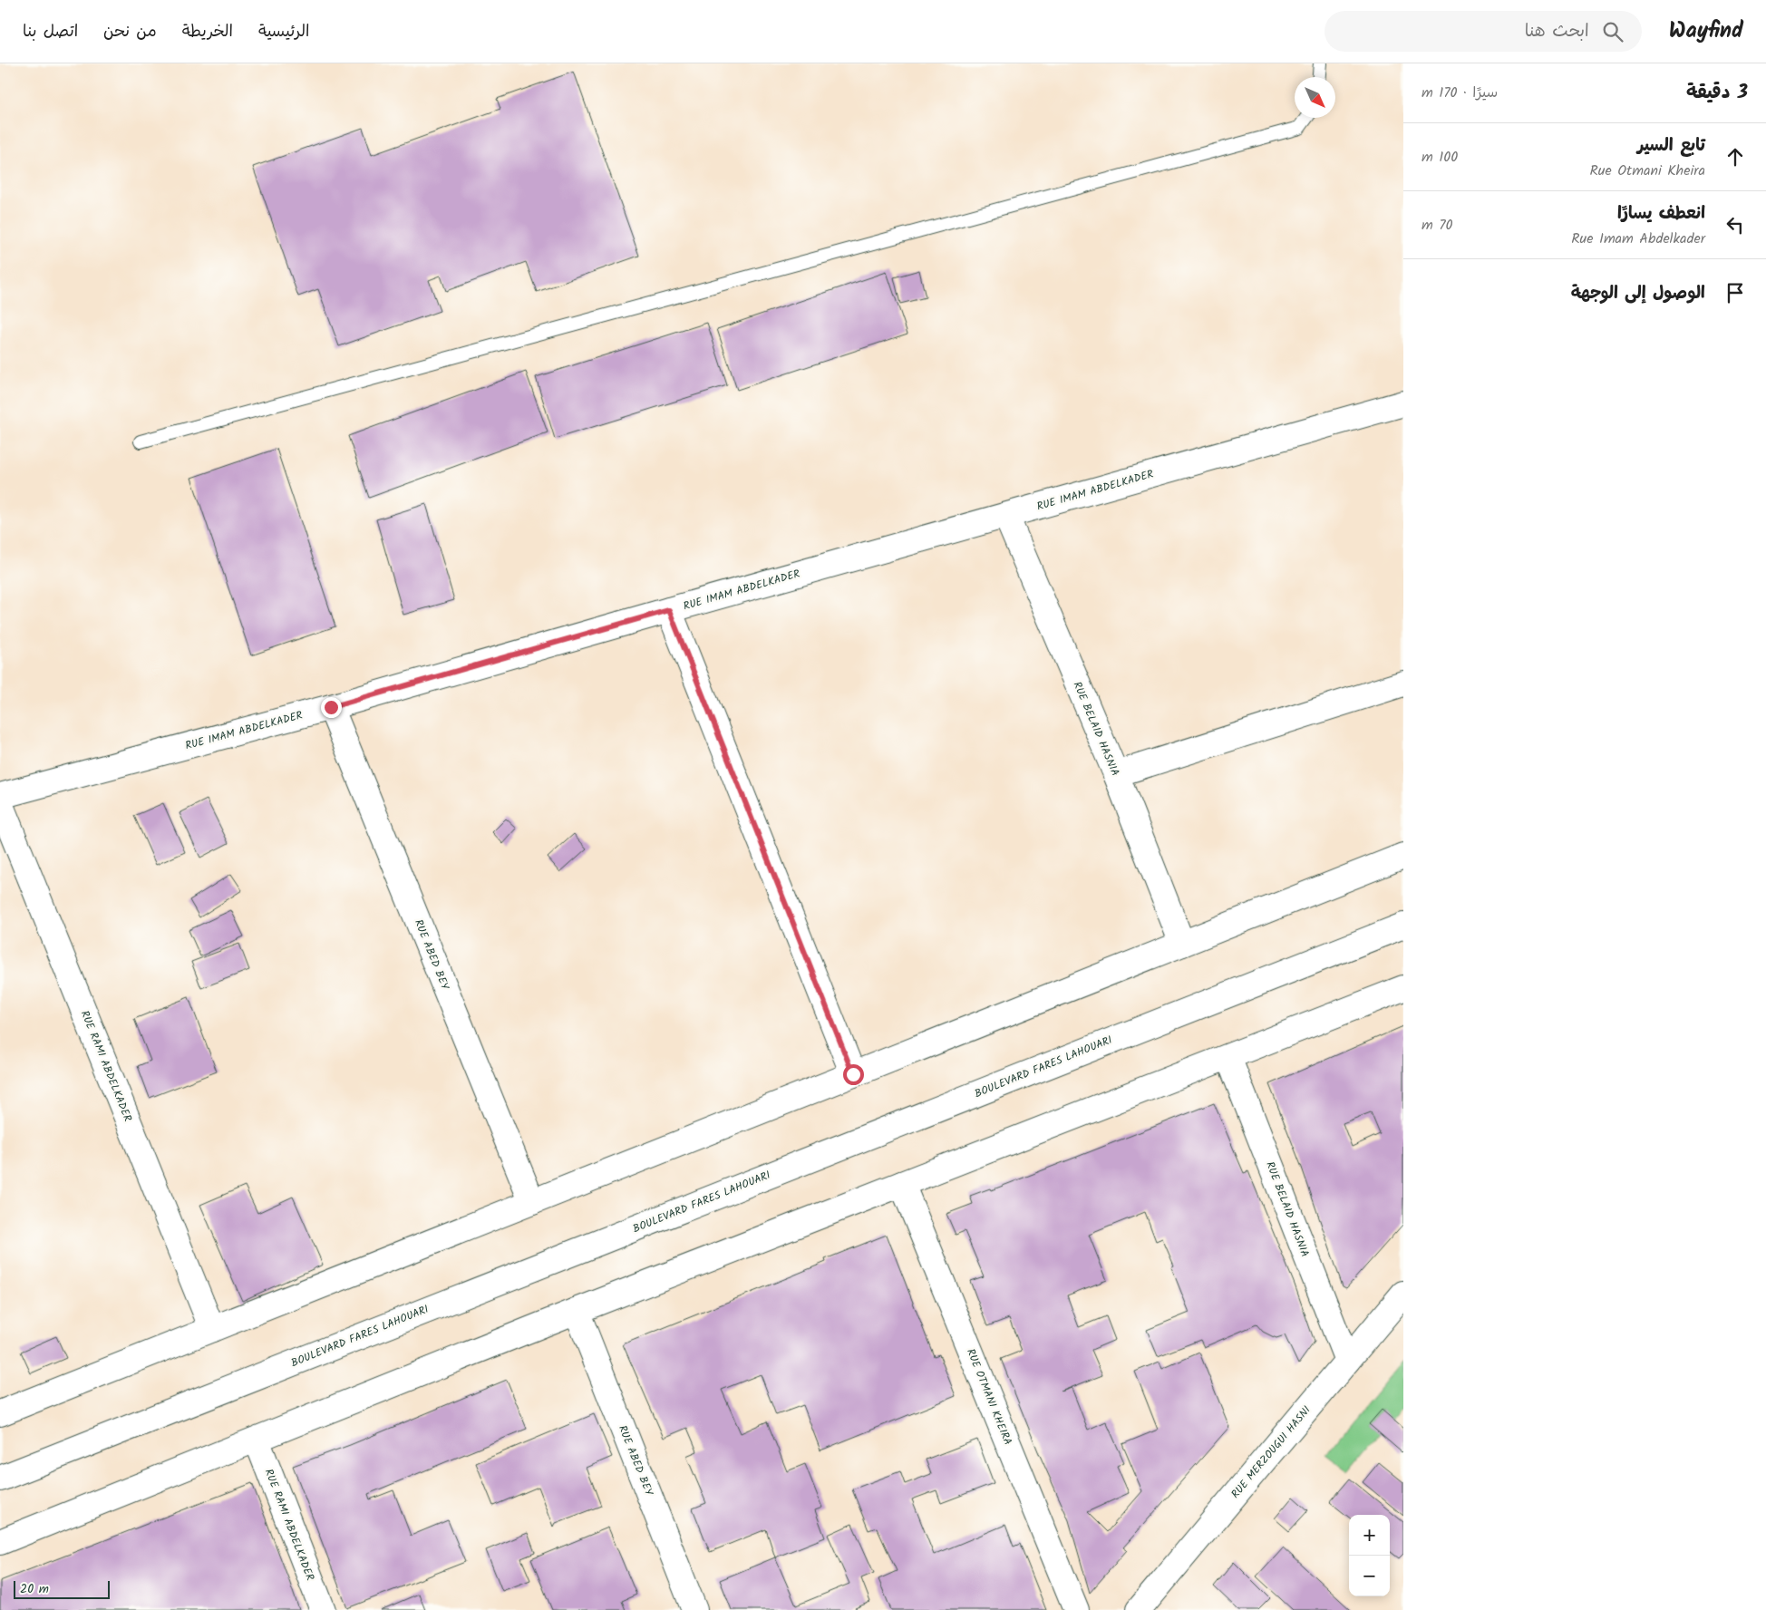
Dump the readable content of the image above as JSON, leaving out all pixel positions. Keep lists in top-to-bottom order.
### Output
{
  "streets": {
    "street": [
      "RUE IMAM ABDELKADER",
      "RUE BELAID HASNIA",
      "RUE ABED BEY",
      "RUE RAMI ABDELKADER",
      "BOULEVARD FARES LAHOUARI",
      "RUE OTMANI KHEIRA",
      "RUE MERZOUGUI HASNI"
    ]
  },
  "crossings": [
    ["RUE IMAM ABDELKADER", "RUE BELAID HASNIA"],
    ["RUE IMAM ABDELKADER", "RUE ABED BEY"],
    ["RUE BELAID HASNIA", "RUE MERZOUGUI HASNI"]
  ],
  "scale_bar": "20 m",
  "north": "bottom right",
  "page": {
    "header": "Wayfind",
    "search": "ابحث هنا",
    "nav": [
      "الرئيسية",
      "الخريطة",
      "من نحن",
      "اتصل بنا"
    ],
    "heading": ["3 دقيقة", "سيرًا · 170 m"],
    "list": [
      ["تابع السير", "Rue Otmani Kheira", "100 m"],
      ["انعطف يسارًا", "Rue Imam Abdelkader", "70 m"],
      "الوصول إلى الوجهة"
    ],
    "map_buttons": ["+", "−"],
    "scale": "20 m"
  }
}
